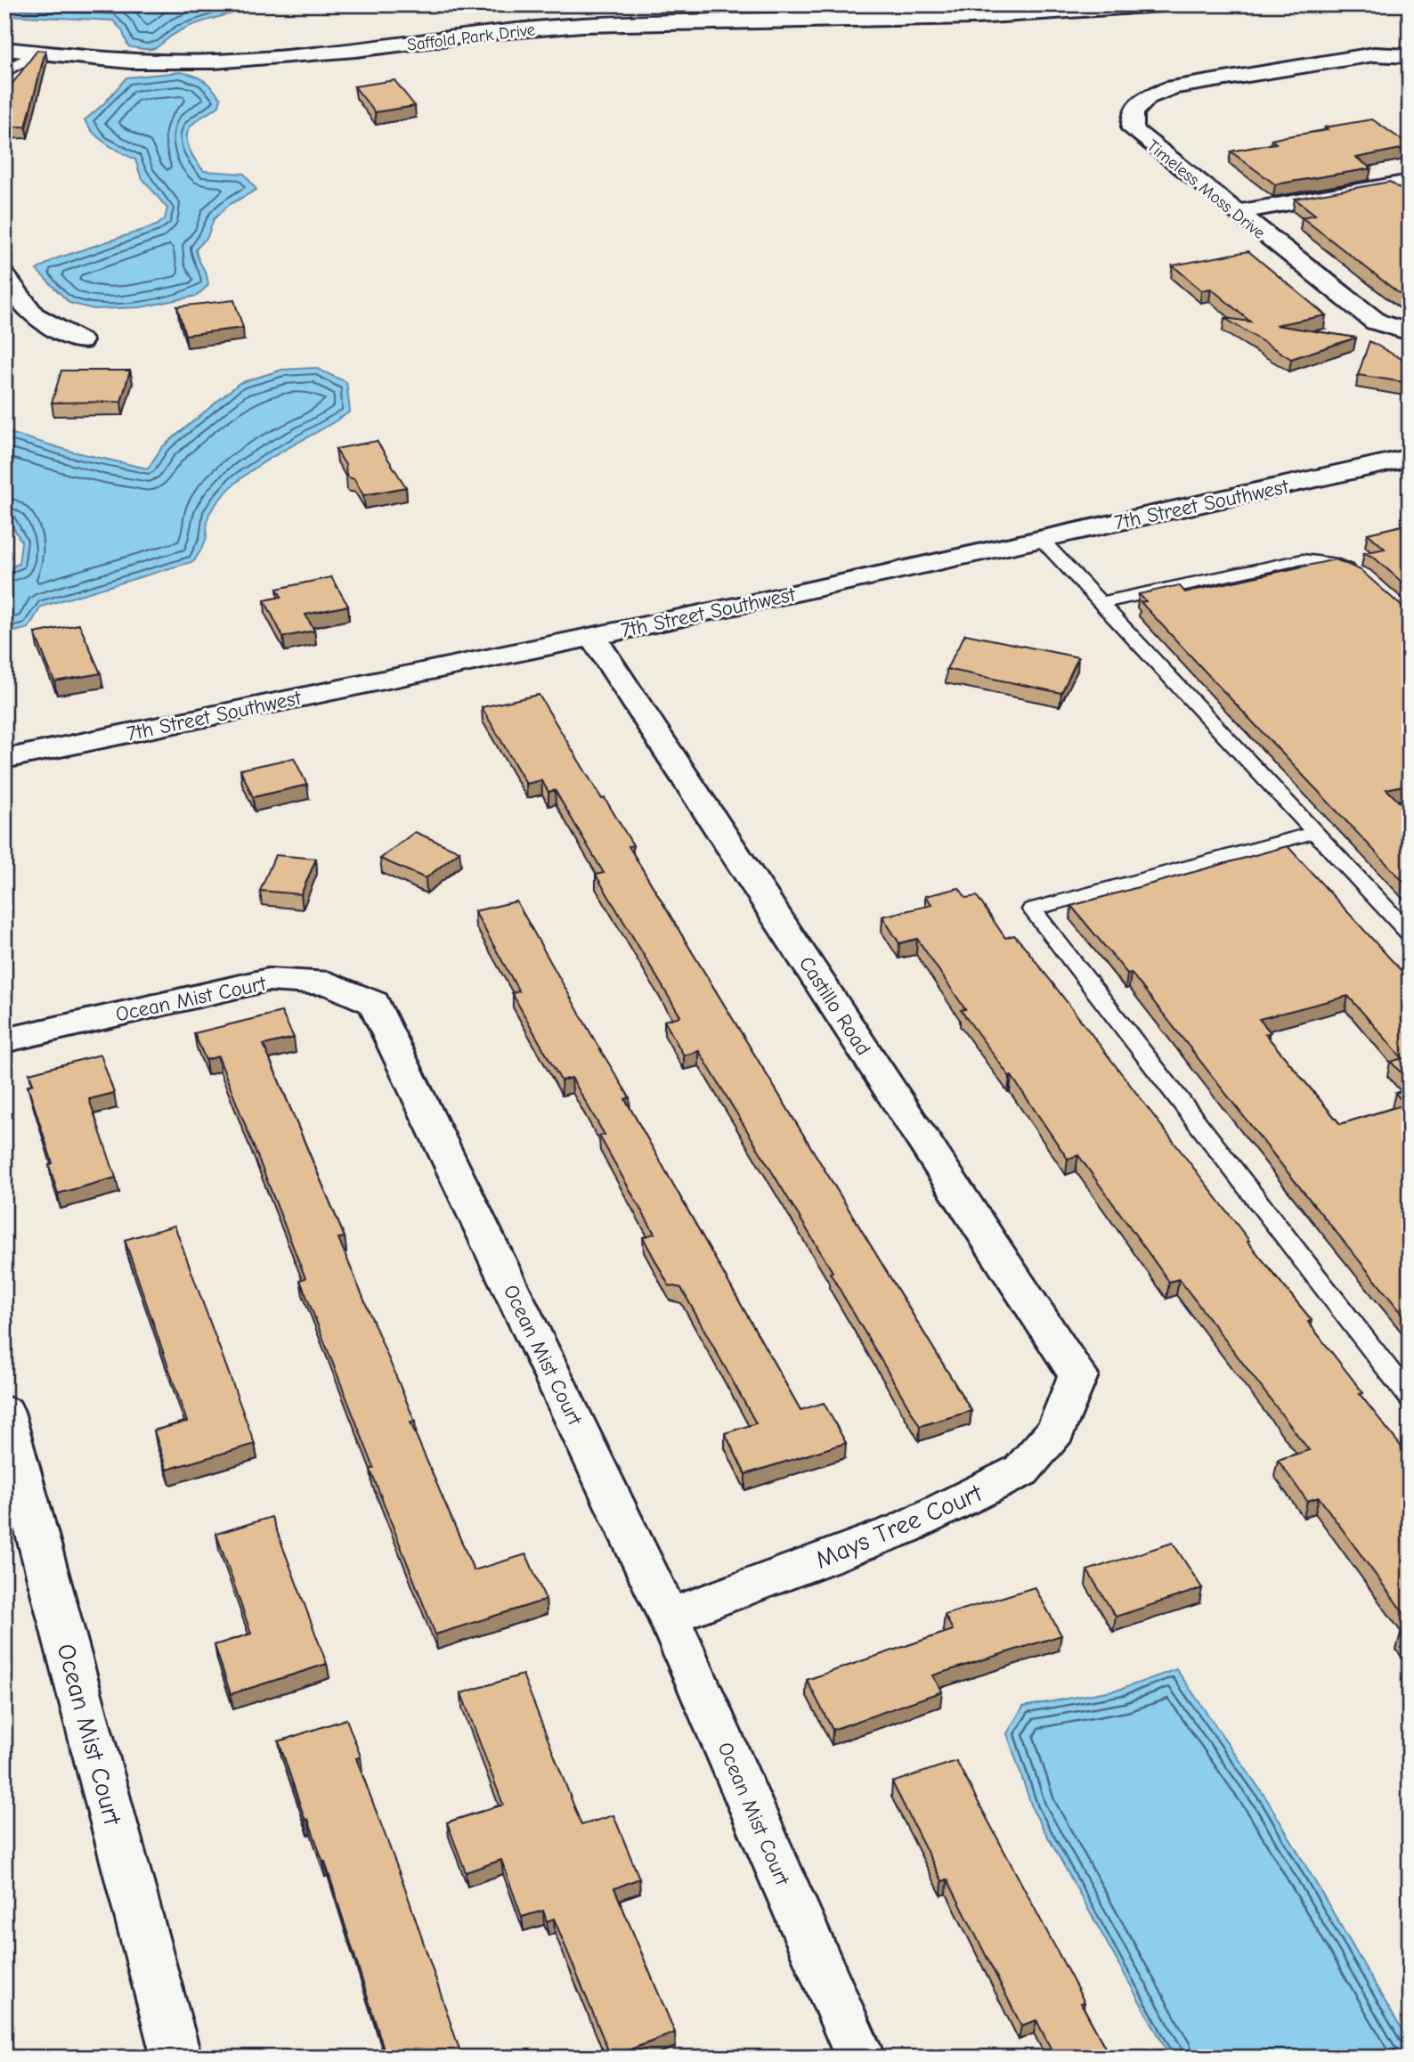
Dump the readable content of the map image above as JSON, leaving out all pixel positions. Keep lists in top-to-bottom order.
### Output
{
  "streets": {
    "street": [
      "Saffold Park Drive",
      "Timeless Moss Drive",
      "7th Street Southwest",
      "Ocean Mist Court",
      "Castillo Road",
      "Mays Tree Court"
    ]
  },
  "crossings": [
    ["7th Street Southwest", "Castillo Road"],
    ["Ocean Mist Court", "Mays Tree Court"],
    ["Castillo Road", "Mays Tree Court"]
  ]
}
